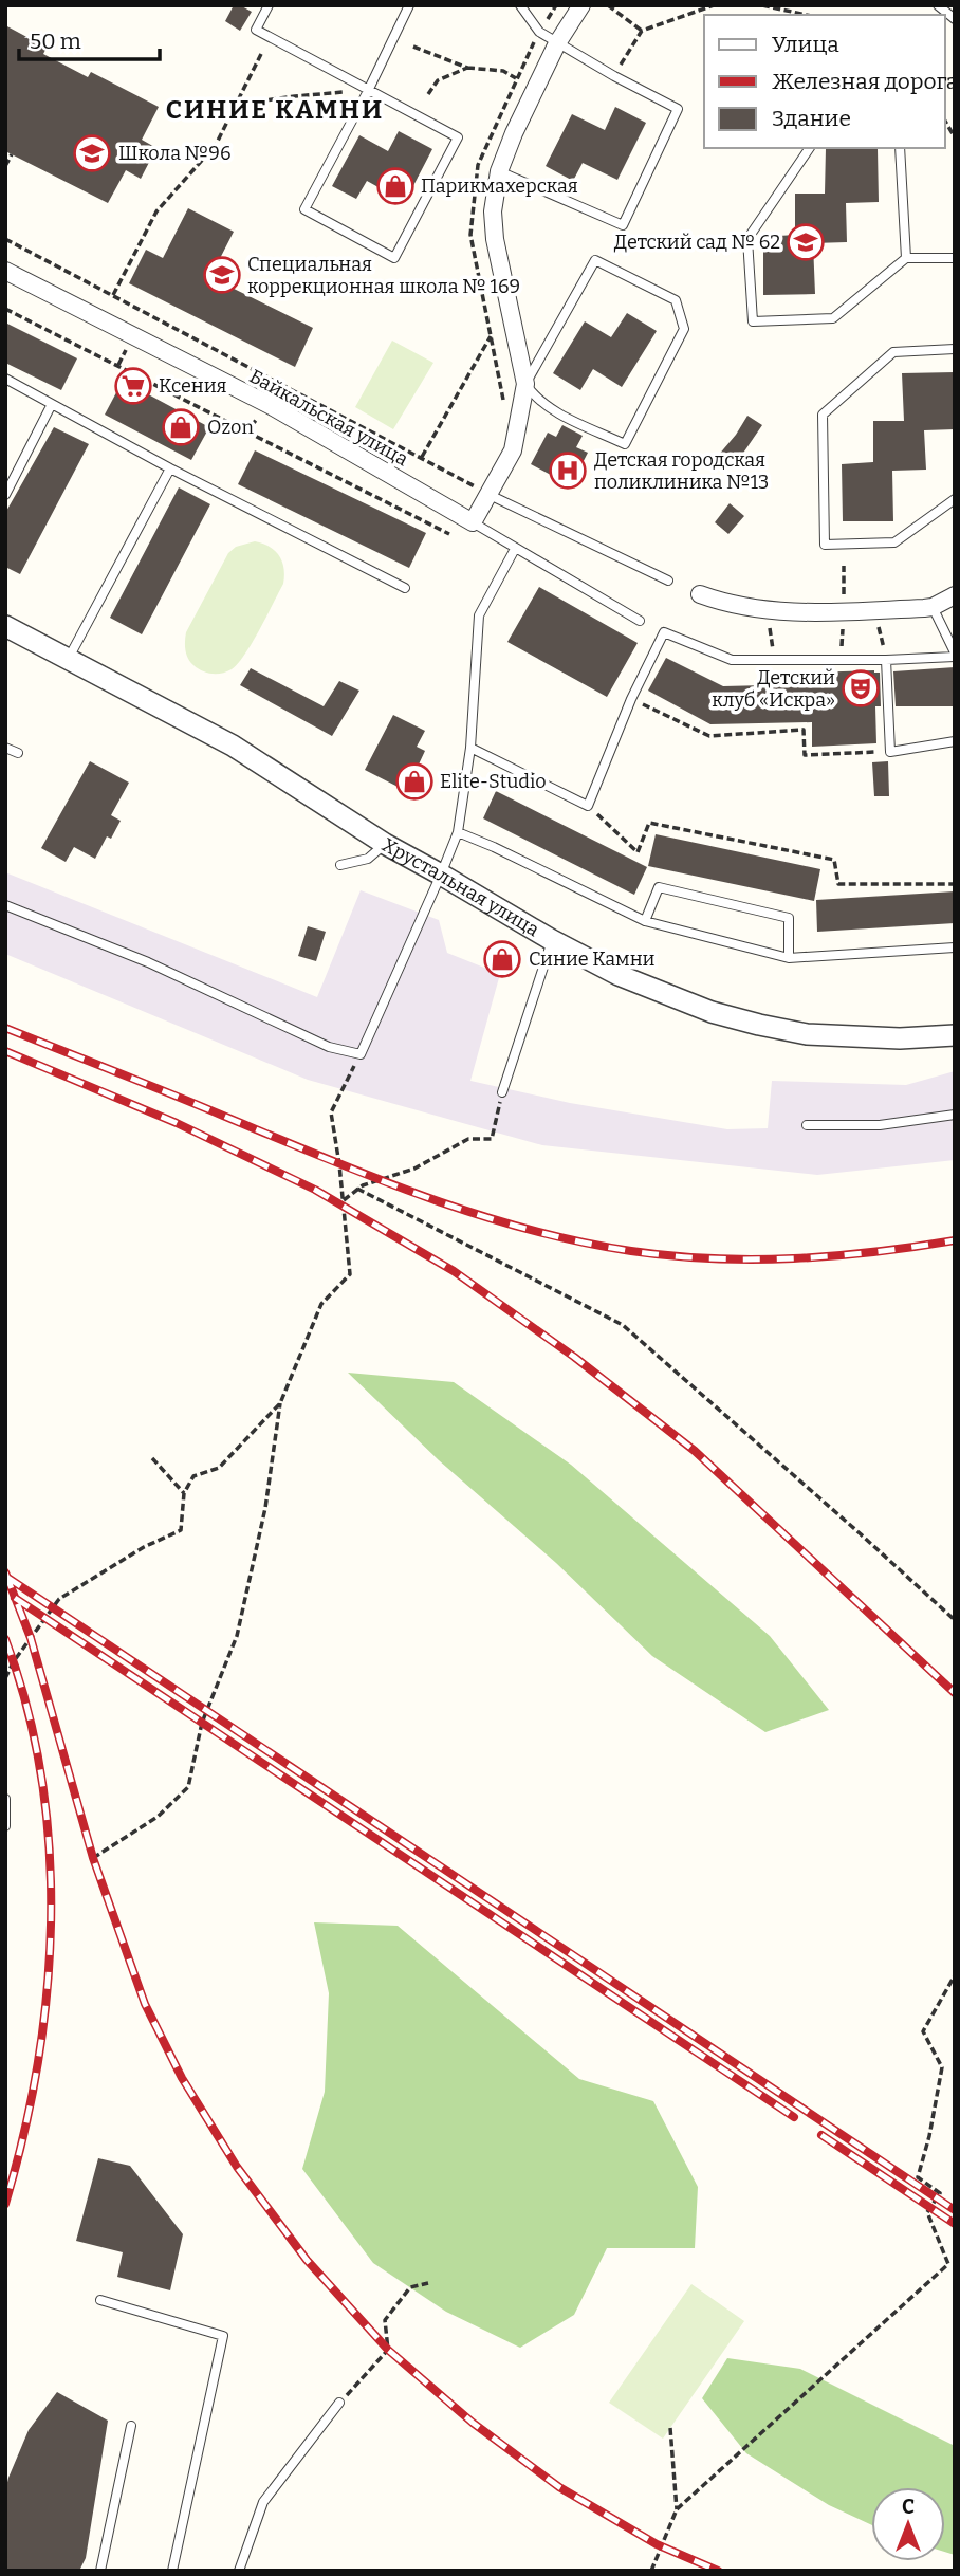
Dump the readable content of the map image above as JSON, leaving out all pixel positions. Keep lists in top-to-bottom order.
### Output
{
  "streets": {
    "street": ["Байкальская улица", "Хрустальная улица"]
  },
  "districts": ["СИНИЕ КАМНИ"],
  "places": {
    "school or university": ["Школа №96", "Детский сад № 62", "Специальная коррекционная школа № 169"],
    "shop": [
      "Парикмахерская",
      "Ozon",
      "Elite-Studio",
      "Синие Камни"
    ],
    "supermarket": ["Ксения"],
    "hospital": ["Детская городская поликлиника №13"],
    "theatre": ["Детский клуб «Искра»"]
  },
  "legend": ["Улица", "Железная дорога", "Здание"],
  "scale_bar": "50 m",
  "north": "top"
}
